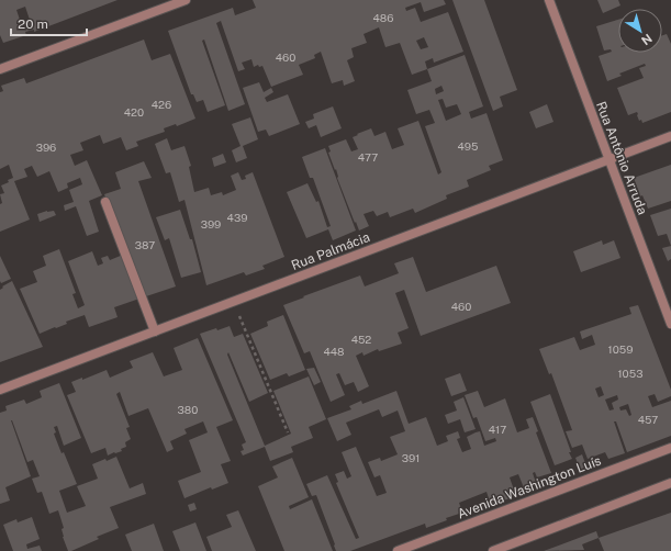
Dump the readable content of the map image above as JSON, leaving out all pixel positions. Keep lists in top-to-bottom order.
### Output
{
  "streets": {
    "street": ["Rua Antônio Arruda", "Rua Palmácia", "Avenida Washington Luís"]
  },
  "crossings": [
    ["Rua Antônio Arruda", "Rua Palmácia"]
  ],
  "house_numbers": [
    "486",
    "460",
    "426",
    "420",
    "495",
    "396",
    "477",
    "439",
    "399",
    "387",
    "460",
    "452",
    "1059",
    "448",
    "1053",
    "380",
    "457",
    "417",
    "391"
  ],
  "scale_bar": "20 m",
  "north": "bottom right"
}
